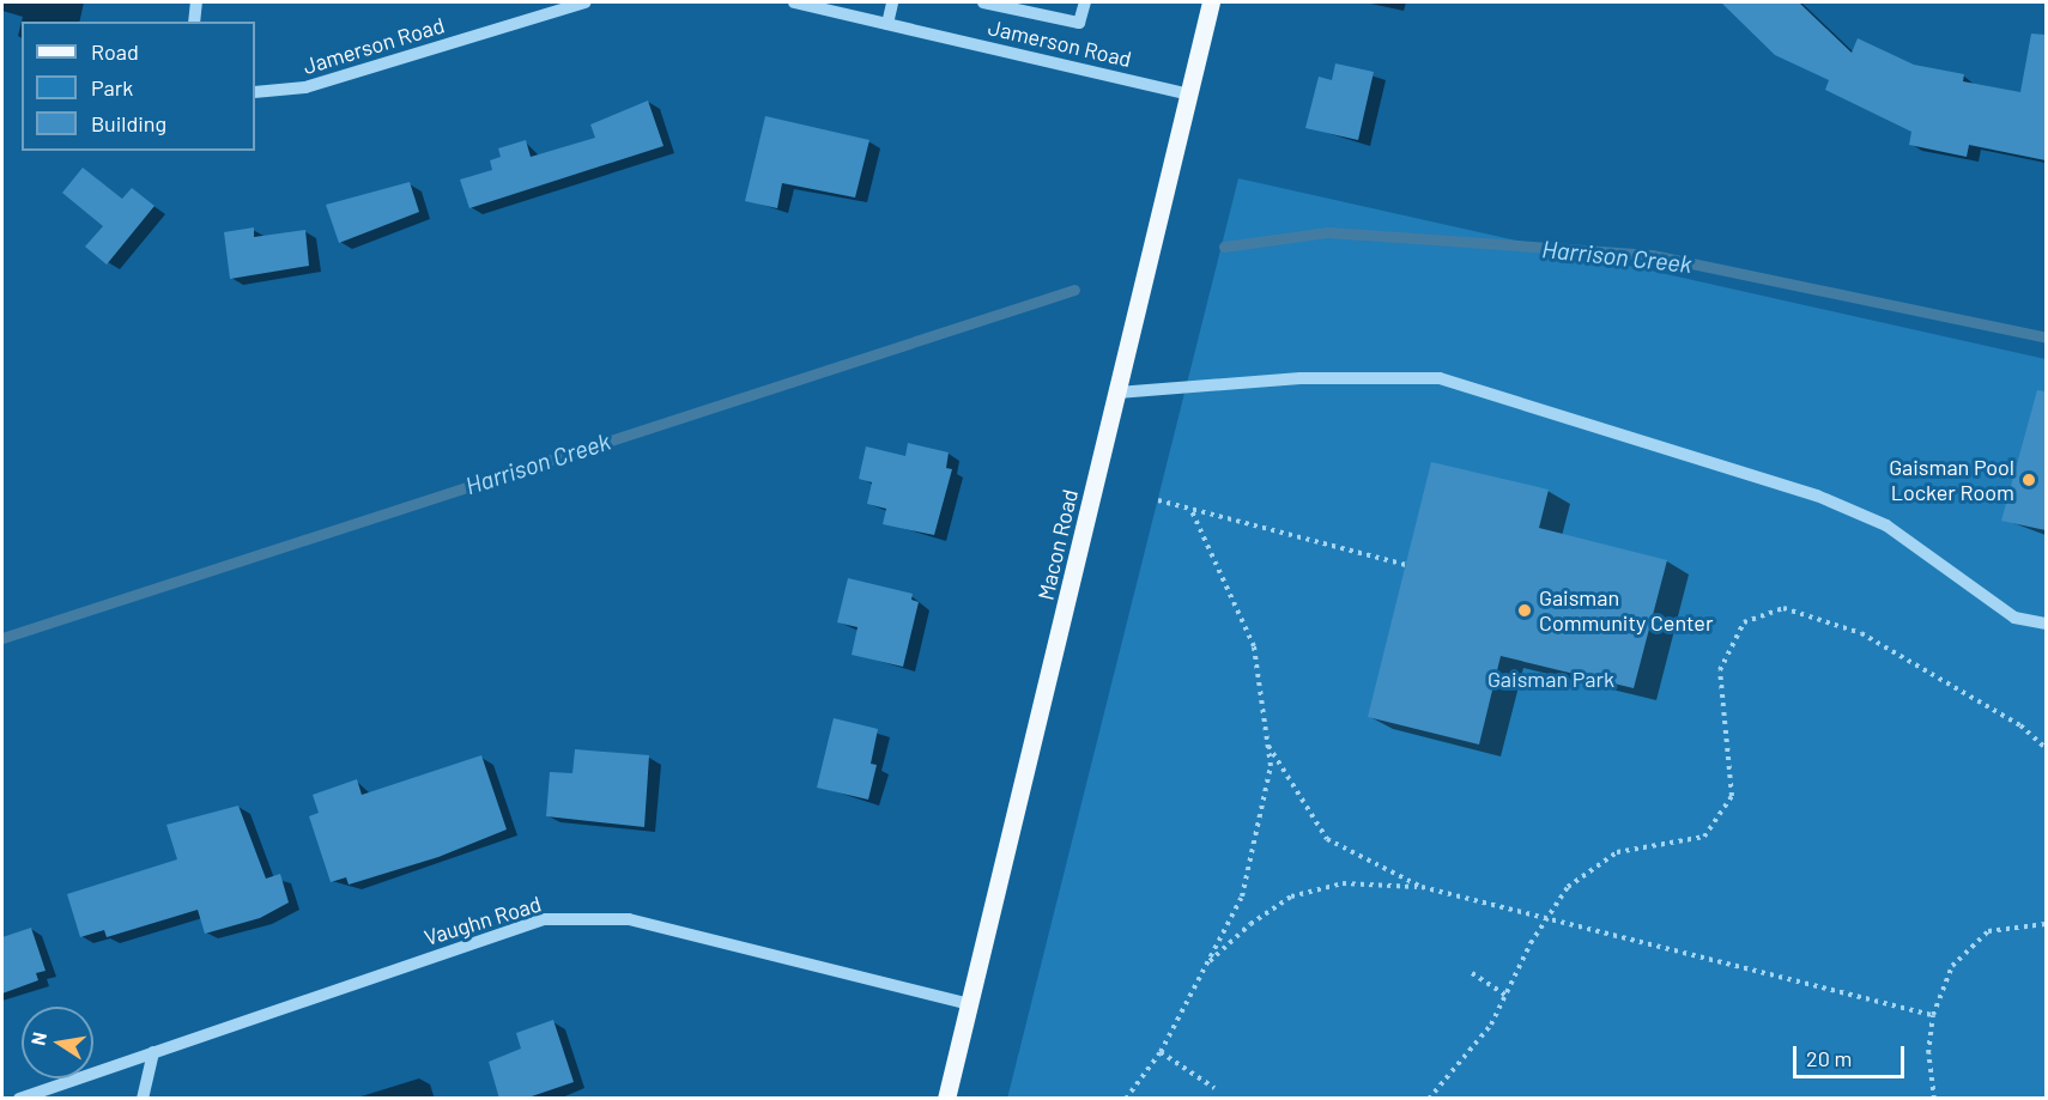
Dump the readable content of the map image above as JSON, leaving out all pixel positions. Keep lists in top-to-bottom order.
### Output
{
  "streets": {
    "main road": ["Macon Road"],
    "street": ["Jamerson Road", "Vaughn Road"]
  },
  "crossings": [
    ["Jamerson Road", "Macon Road"],
    ["Macon Road", "Vaughn Road"]
  ],
  "water": ["Harrison Creek"],
  "parks": ["Gaisman Park"],
  "places": ["Gaisman Pool Locker Room", "Gaisman Community Center"],
  "legend": ["Road", "Park", "Building"],
  "scale_bar": "20 m",
  "north": "left"
}
